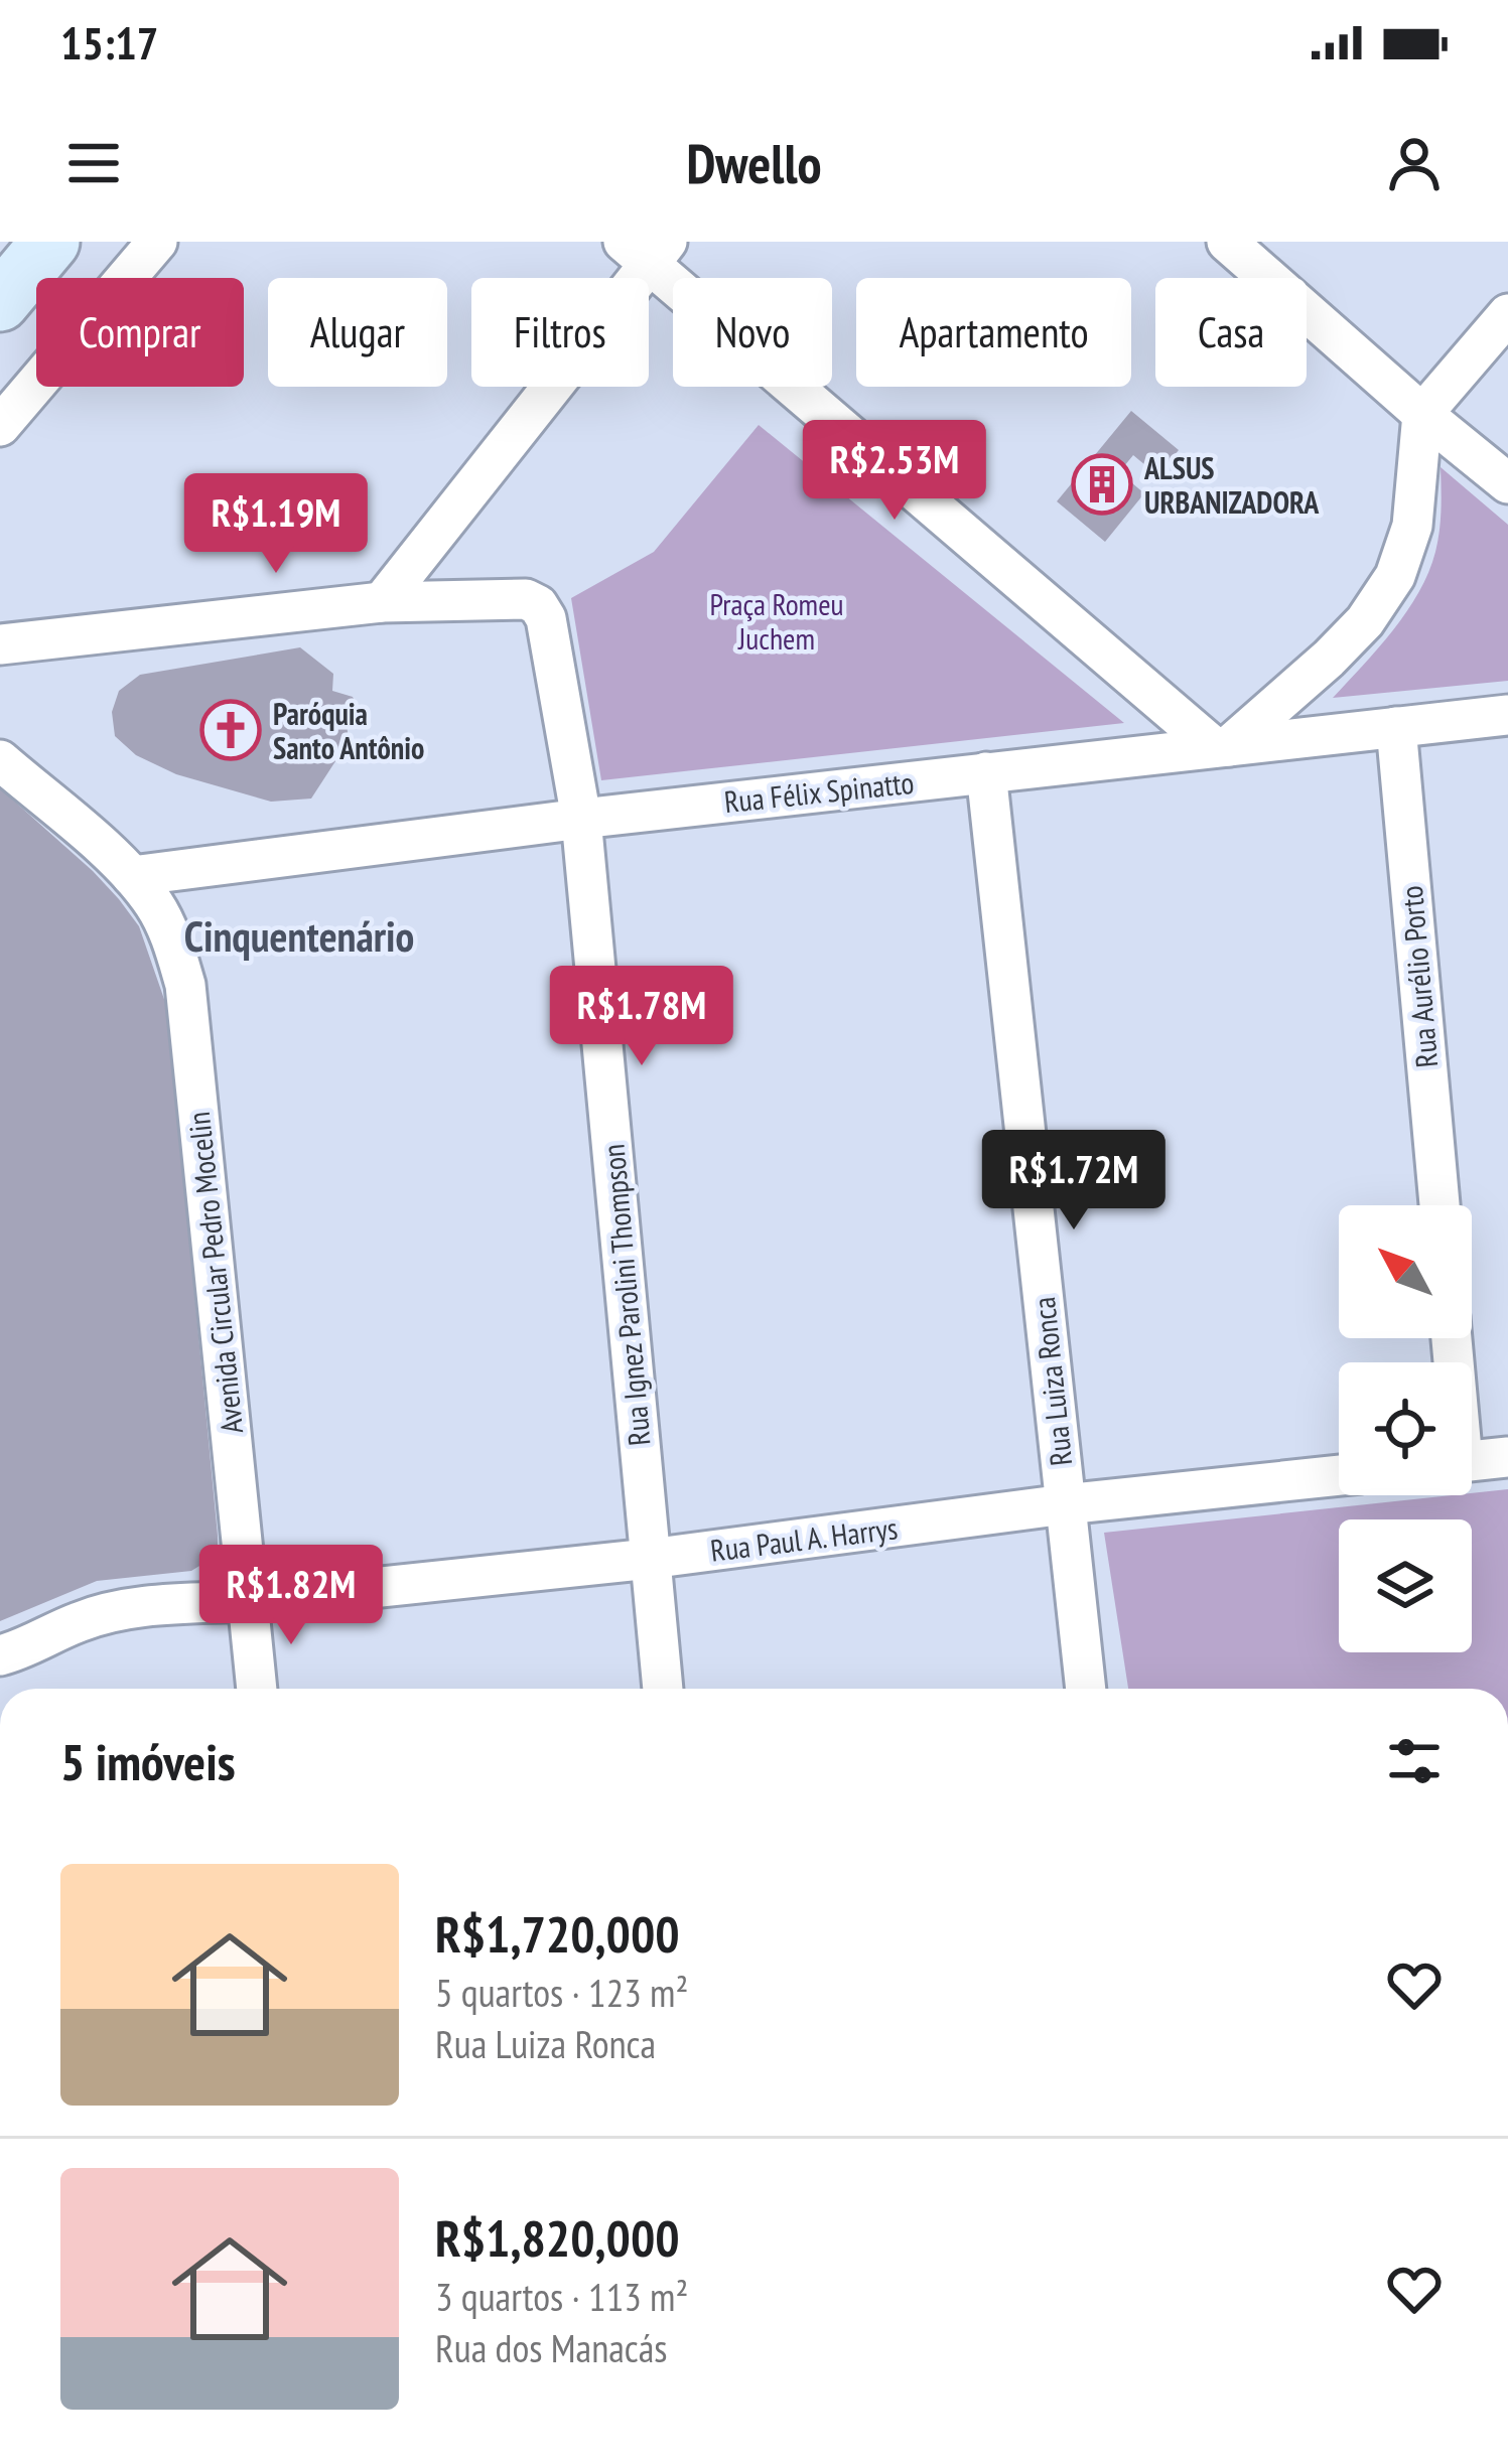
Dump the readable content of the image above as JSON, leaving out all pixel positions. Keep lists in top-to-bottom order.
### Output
{
  "streets": {
    "street": [
      "Rua Félix Spinatto",
      "Rua Aurélio Porto",
      "Avenida Circular Pedro Mocelin",
      "Rua Ignez Parolini Thompson",
      "Rua Luiza Ronca",
      "Rua Paul A. Harrys"
    ]
  },
  "crossings": [
    ["Rua Félix Spinatto", "Rua Aurélio Porto"],
    ["Rua Félix Spinatto", "Avenida Circular Pedro Mocelin"],
    ["Rua Félix Spinatto", "Rua Ignez Parolini Thompson"],
    ["Rua Félix Spinatto", "Rua Luiza Ronca"],
    ["Avenida Circular Pedro Mocelin", "Rua Paul A. Harrys"],
    ["Rua Ignez Parolini Thompson", "Rua Paul A. Harrys"],
    ["Rua Luiza Ronca", "Rua Paul A. Harrys"]
  ],
  "districts": ["Cinquentenário"],
  "parks": ["Praça Romeu Juchem"],
  "places": {
    "building": ["ALSUS URBANIZADORA"],
    "church": ["Paróquia Santo Antônio"]
  },
  "north": "top left",
  "page": {
    "status": "15:17",
    "header": "Dwello",
    "chip": [
      "Comprar",
      "Alugar",
      "Filtros",
      "Novo",
      "Apartamento",
      "Casa"
    ],
    "price": [
      "R$2.53M",
      "R$1.19M",
      "R$1.78M",
      "R$1.72M",
      "R$1.82M"
    ],
    "heading": "5 imóveis",
    "list": [
      {
        "name": "R$1,720,000",
        "note": "5 quartos · 123 m² · Rua Luiza Ronca"
      },
      {
        "name": "R$1,820,000",
        "note": "3 quartos · 113 m² · Rua dos Manacás"
      }
    ]
  }
}
